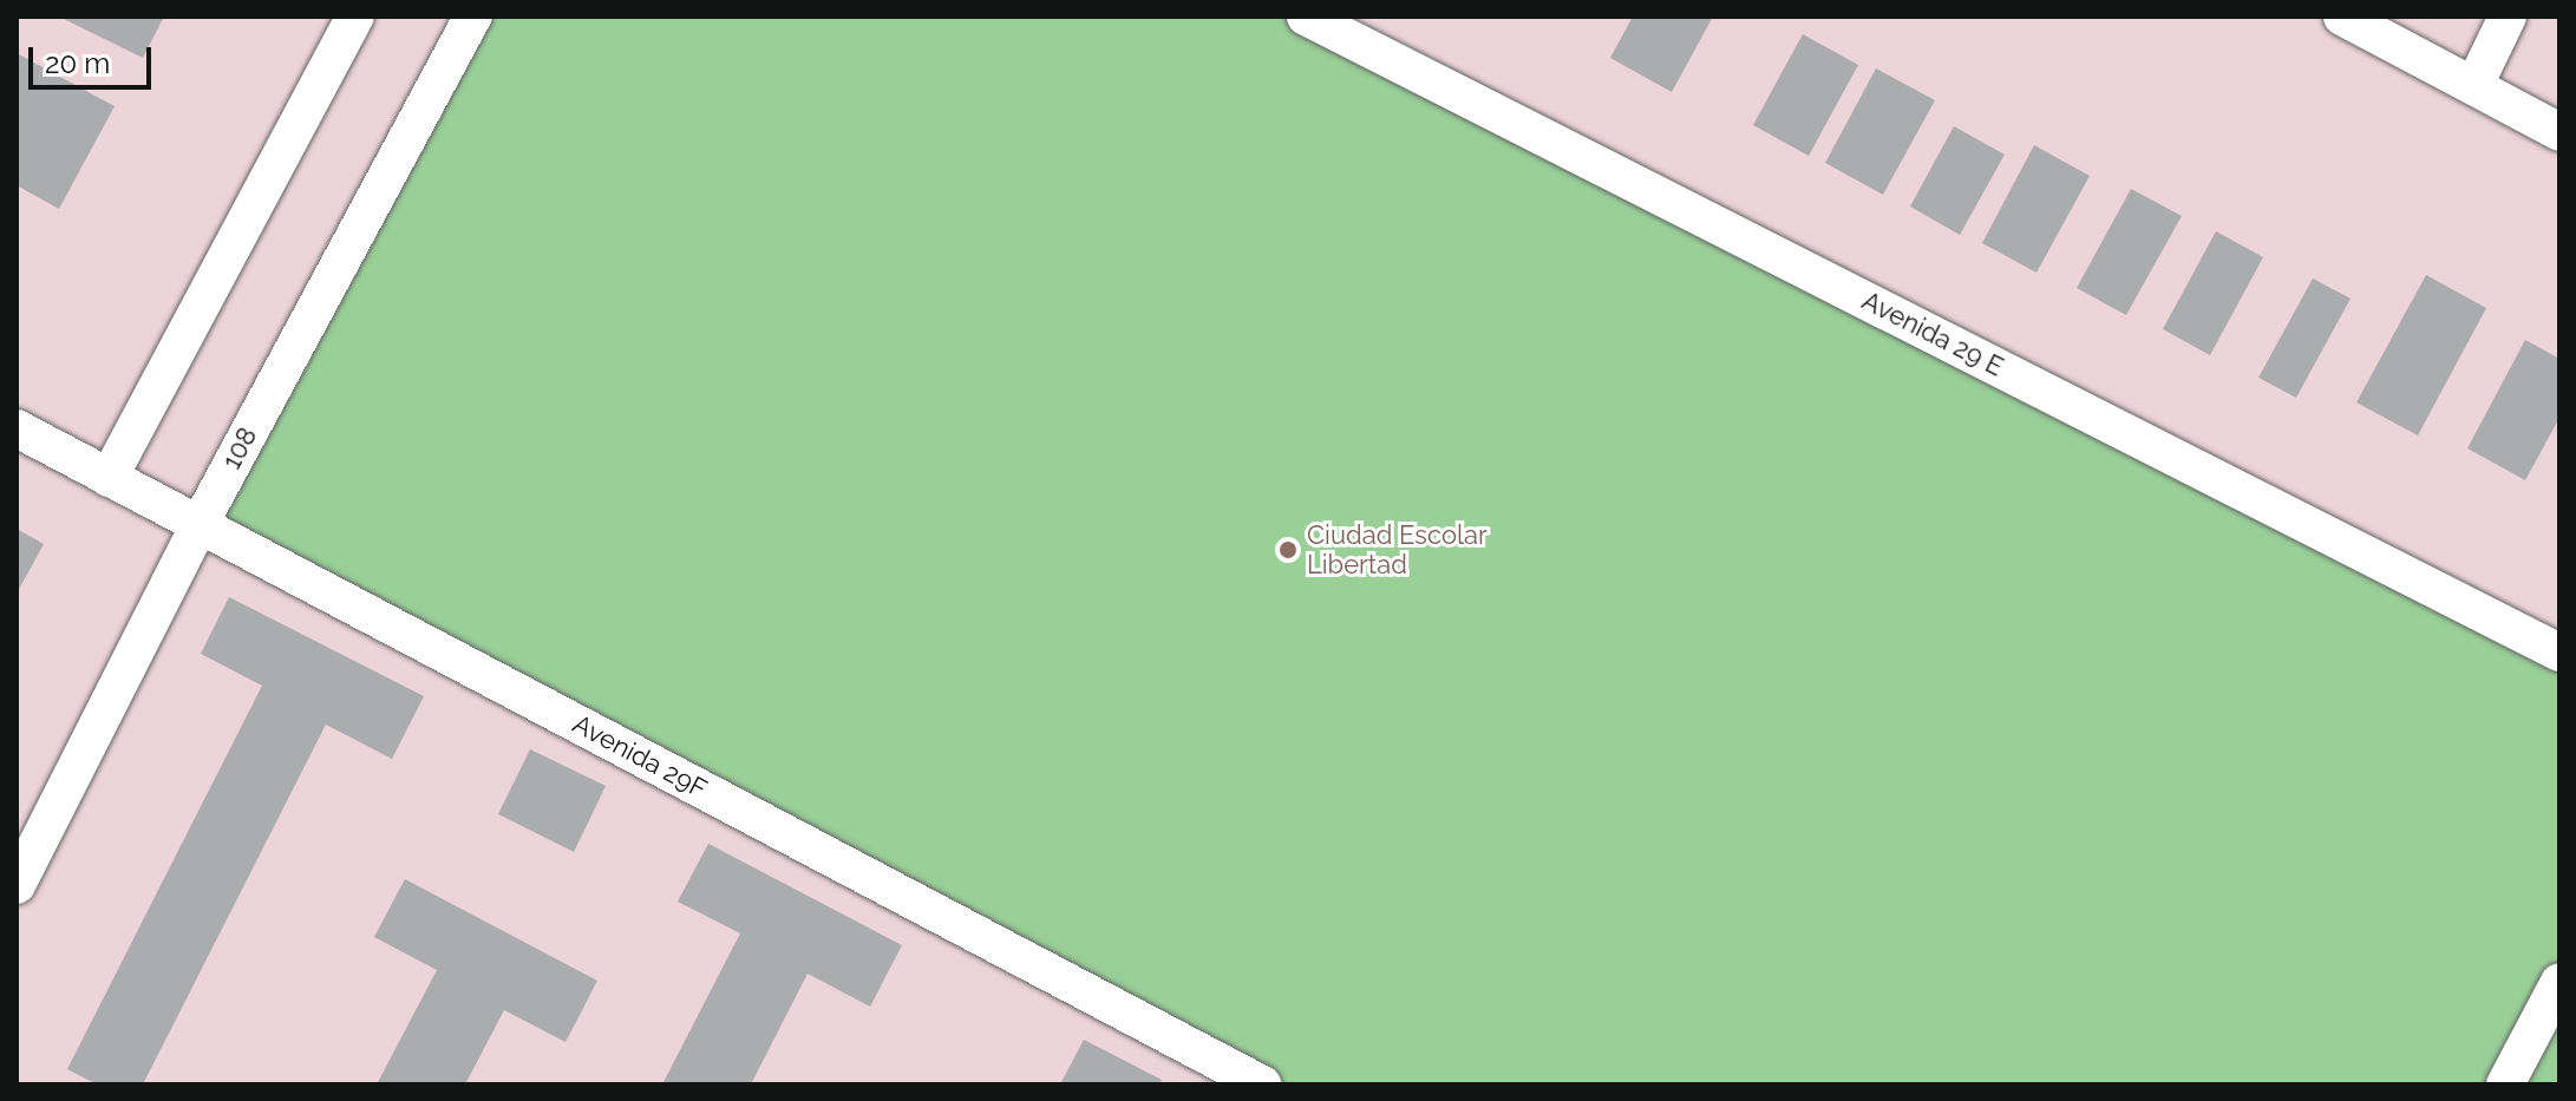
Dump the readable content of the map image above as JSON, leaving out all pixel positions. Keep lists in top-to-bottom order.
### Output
{
  "streets": {
    "street": ["Avenida 29 E", "108", "Avenida 29F"]
  },
  "crossings": [
    ["108", "Avenida 29F"]
  ],
  "places": ["Ciudad Escolar Libertad"],
  "scale_bar": "20 m"
}
